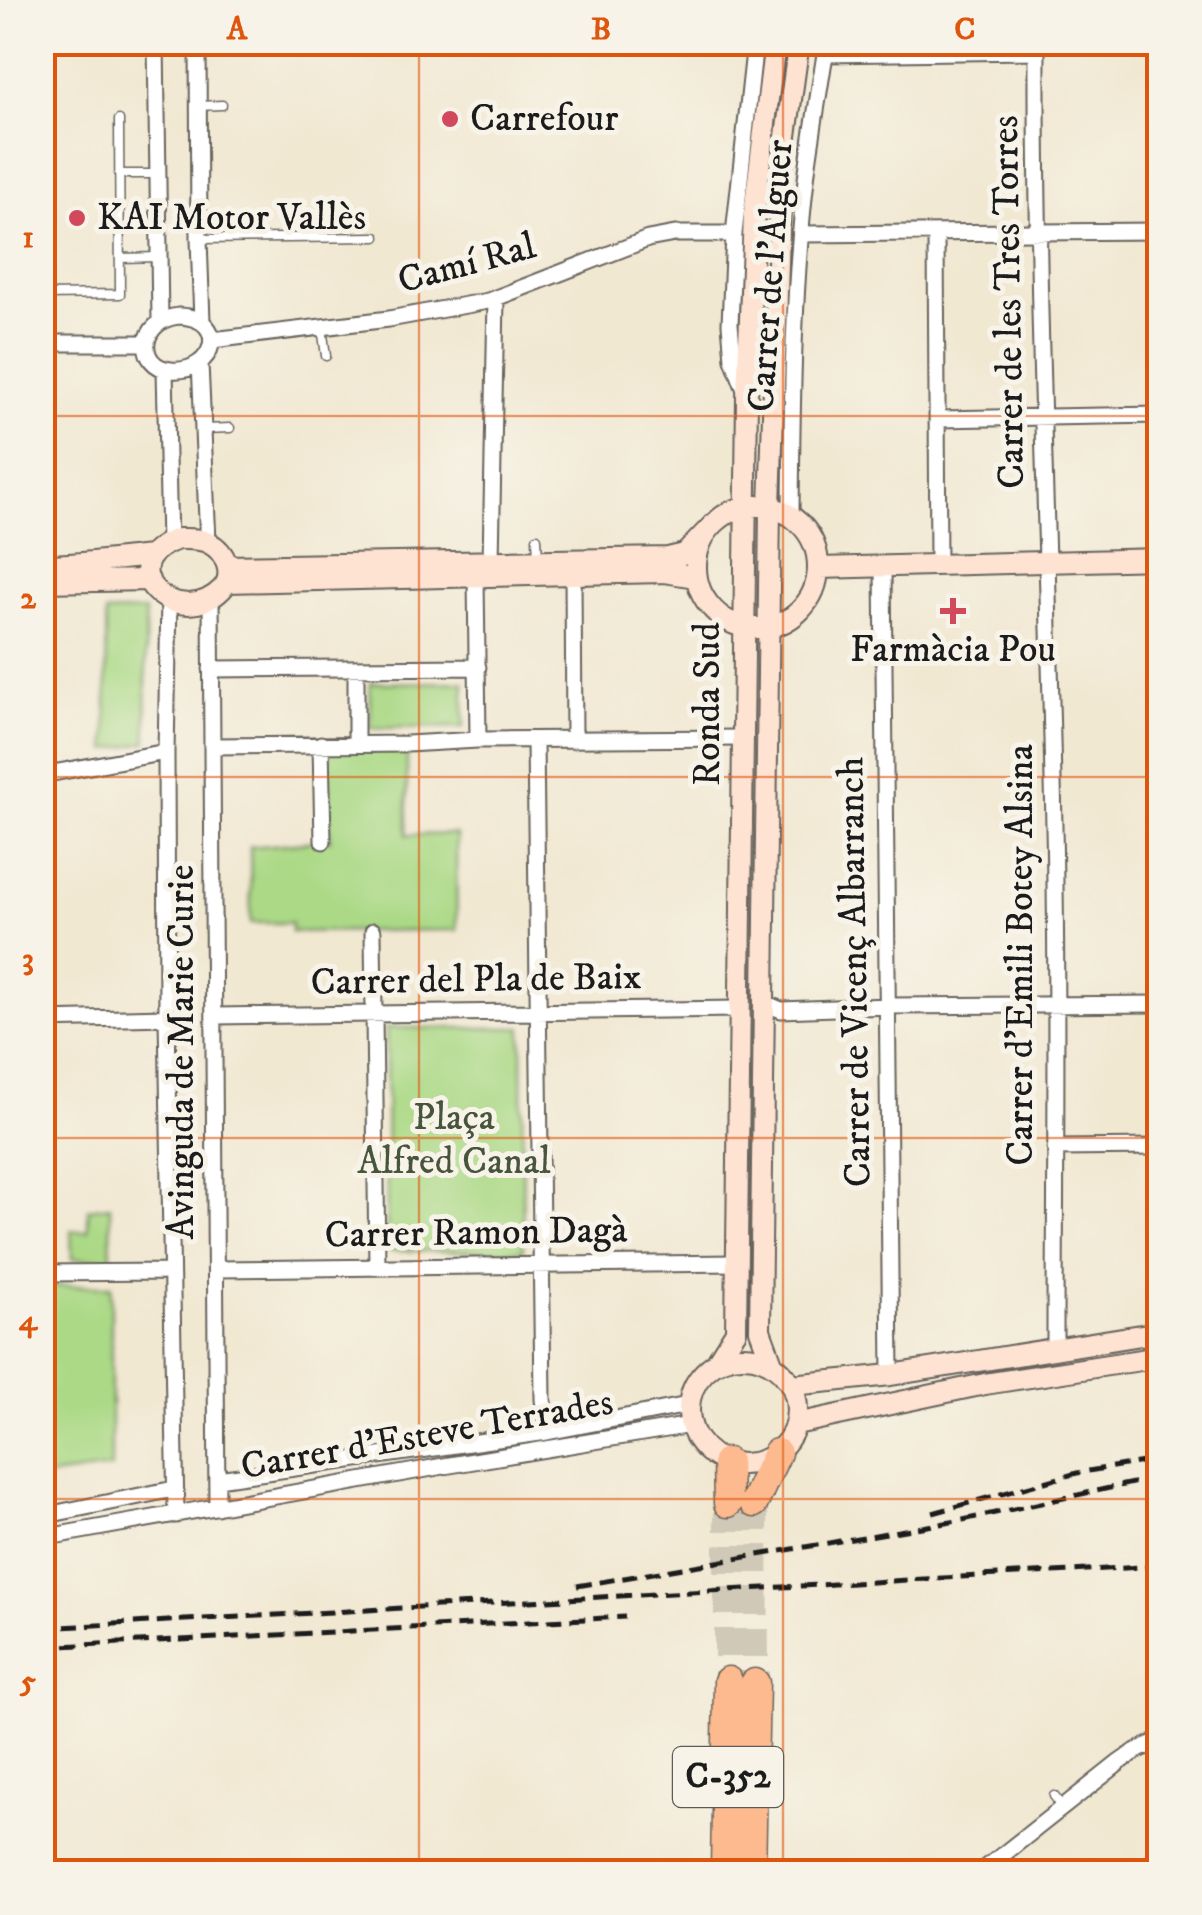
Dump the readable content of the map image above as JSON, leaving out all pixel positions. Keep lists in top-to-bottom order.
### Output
{
  "streets": {
    "highway": ["C-352"],
    "main road": ["Ronda Sud"],
    "street": [
      "Camí Ral",
      "Carrer de l'Alguer",
      "Carrer de les Tres Torres",
      "Carrer d'Emili Botey Alsina",
      "Carrer de Vicenç Albarranch",
      "Carrer del Pla de Baix",
      "Avinguda de Marie Curie",
      "Carrer Ramon Dagà",
      "Carrer d'Esteve Terrades"
    ]
  },
  "crossings": [
    ["Carrer de les Tres Torres", "Carrer d'Emili Botey Alsina"],
    ["Ronda Sud", "Carrer del Pla de Baix"],
    ["Ronda Sud", "Carrer Ramon Dagà"],
    ["Ronda Sud", "Carrer d'Esteve Terrades"],
    ["Carrer del Pla de Baix", "Avinguda de Marie Curie"],
    ["Avinguda de Marie Curie", "Carrer Ramon Dagà"],
    ["Avinguda de Marie Curie", "Carrer d'Esteve Terrades"]
  ],
  "parks": ["Plaça Alfred Canal"],
  "places": {
    "other": ["Carrefour", "KAI Motor Vallès"],
    "health": ["Farmàcia Pou"]
  },
  "grid": {
    "columns": ["A", "B", "C"],
    "rows": [
      "1",
      "2",
      "3",
      "4",
      "5"
    ]
  }
}
